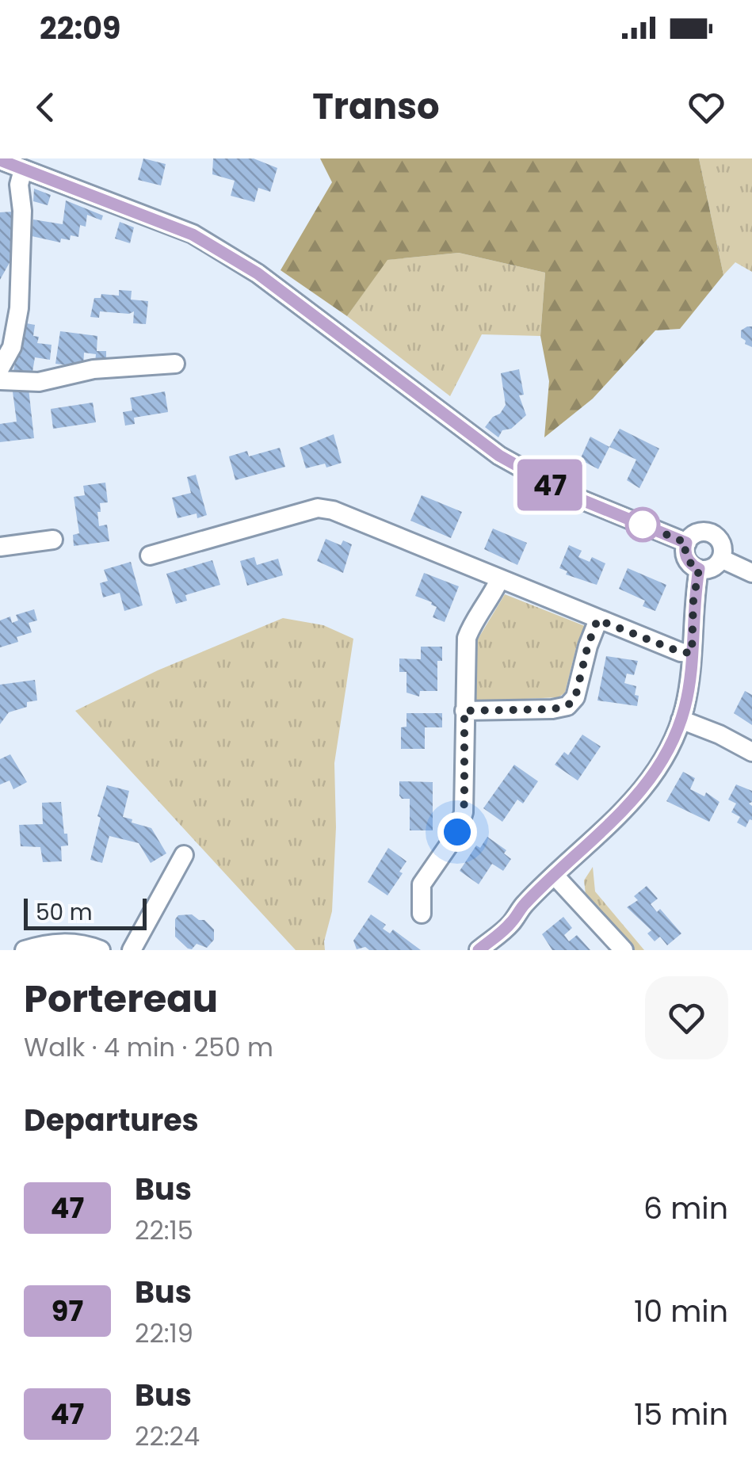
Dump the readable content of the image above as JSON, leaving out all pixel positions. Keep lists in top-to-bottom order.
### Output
{
  "lines": ["bus line 47"],
  "scale_bar": "50 m",
  "page": {
    "status": "22:09",
    "header": "Transo",
    "on_map": "47",
    "scale": "50 m",
    "heading": [
      ["Portereau", "Walk · 4 min · 250 m"],
      "Departures"
    ],
    "list": [
      {
        "mark": "47",
        "name": "Bus",
        "note": "22:15",
        "value": "6 min"
      },
      {
        "mark": "97",
        "name": "Bus",
        "note": "22:19",
        "value": "10 min"
      },
      {
        "mark": "47",
        "name": "Bus",
        "note": "22:24",
        "value": "15 min"
      }
    ]
  }
}
